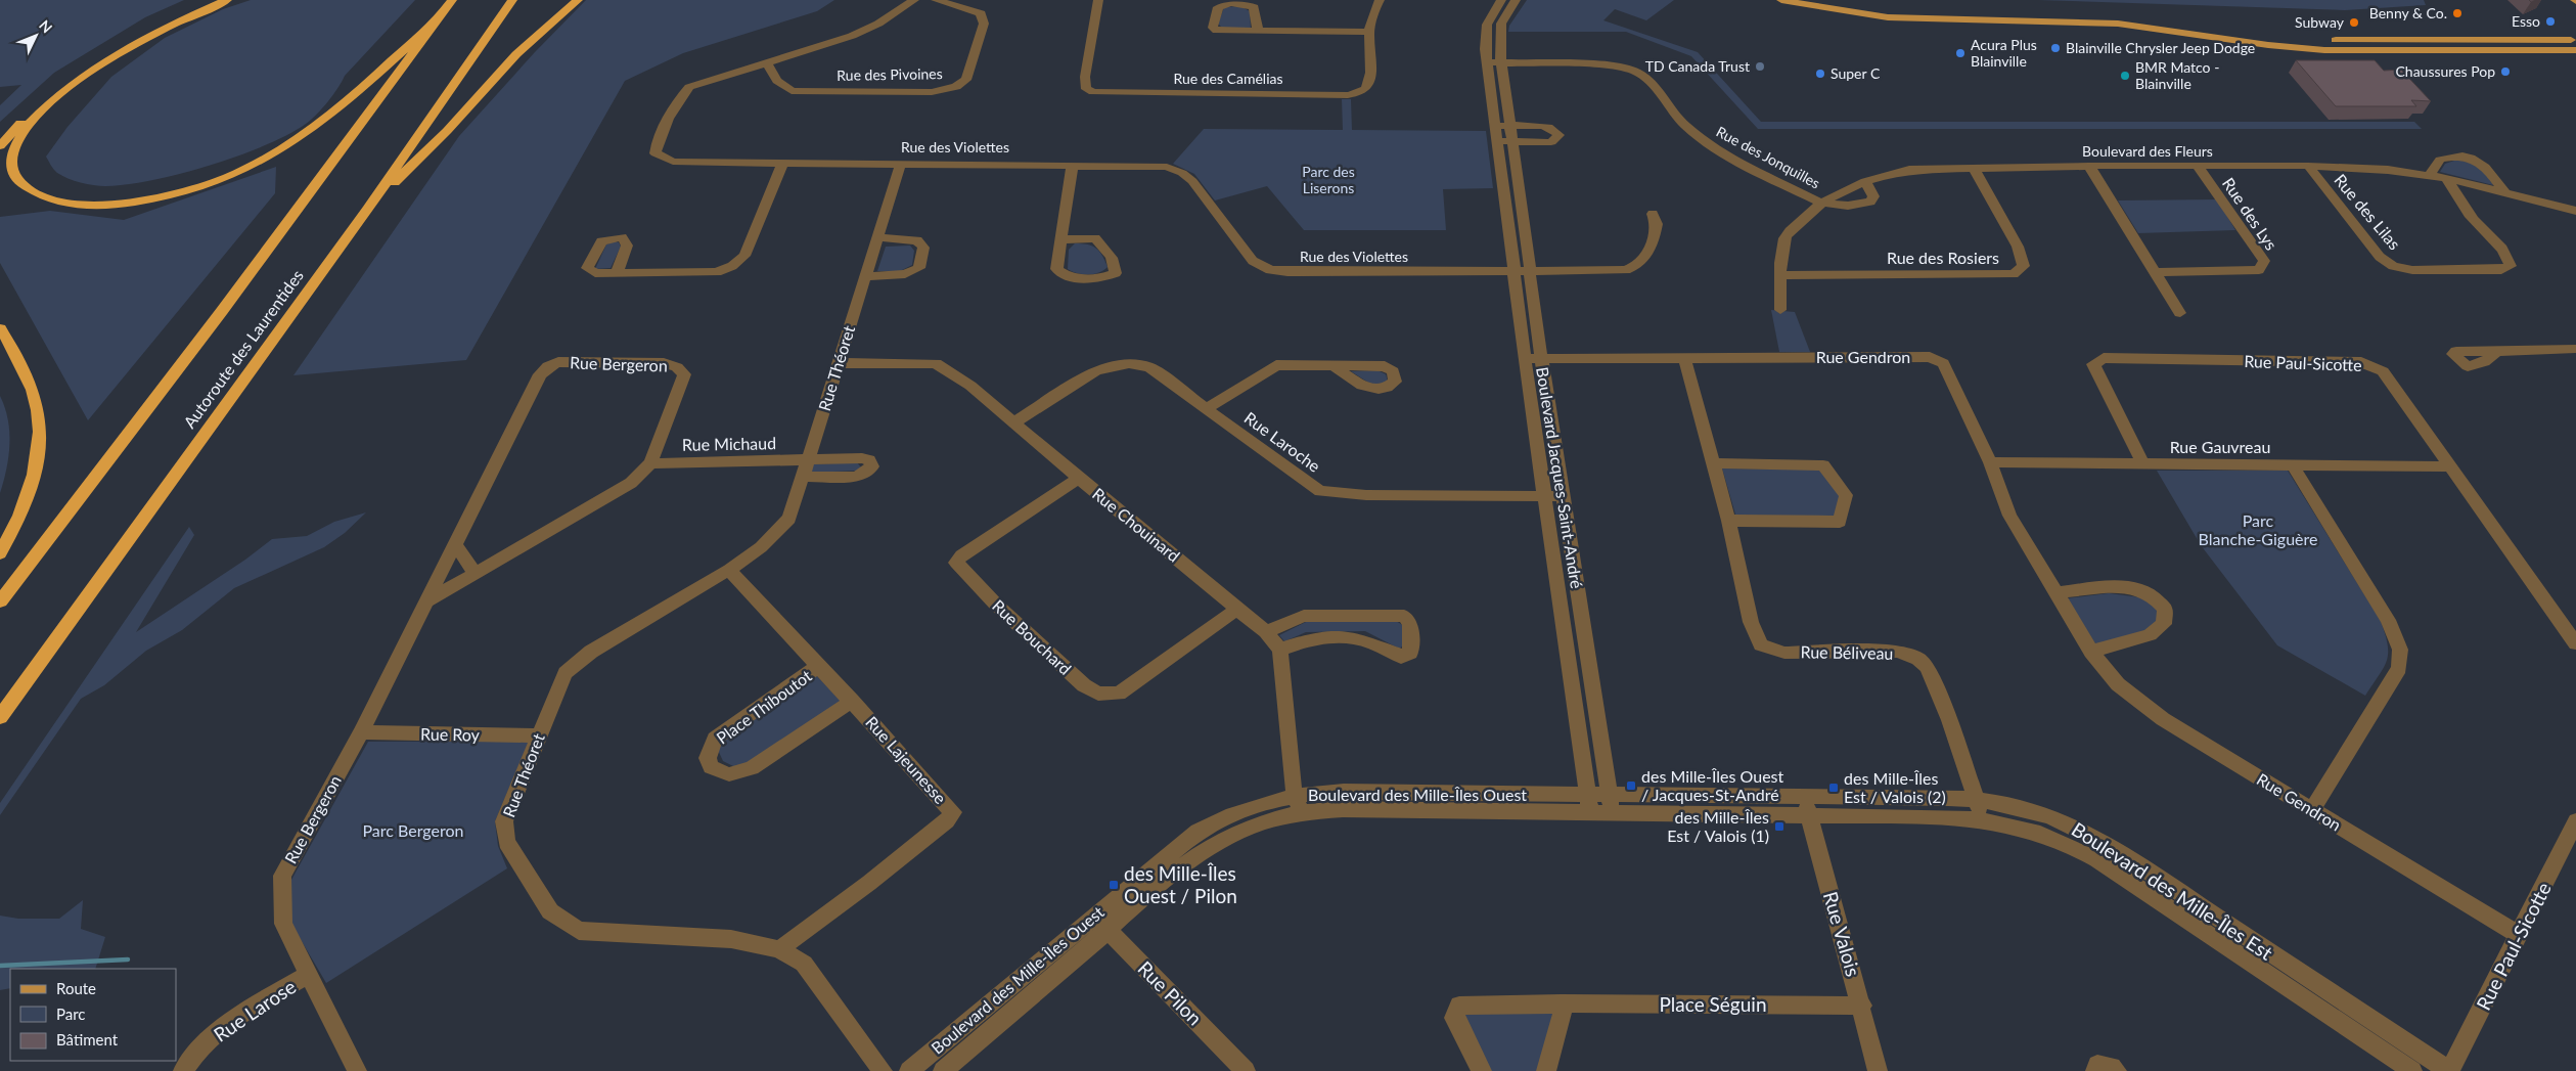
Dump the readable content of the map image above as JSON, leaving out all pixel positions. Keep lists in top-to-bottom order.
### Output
{
  "streets": {
    "highway": ["Autoroute des Laurentides"],
    "street": [
      "Rue des Pivoines",
      "Rue des Camélias",
      "Rue des Violettes",
      "Boulevard des Fleurs",
      "Rue des Jonquilles",
      "Rue des Lilas",
      "Rue des Lys",
      "Rue des Rosiers",
      "Rue Gendron",
      "Rue Paul-Sicotte",
      "Rue Bergeron",
      "Rue Théoret",
      "Rue Laroche",
      "Rue Michaud",
      "Rue Gauvreau",
      "Boulevard Jacques-Saint-André",
      "Rue Chouinard",
      "Rue Bouchard",
      "Rue Béliveau",
      "Place Thiboutot",
      "Rue Roy",
      "Rue Lajeunesse",
      "Boulevard des Mille-Îles Ouest",
      "Boulevard des Mille-Îles Est",
      "Rue Valois",
      "Rue Pilon",
      "Place Séguin",
      "Rue Larose"
    ]
  },
  "crossings": [
    ["Rue des Pivoines", "Rue des Violettes"],
    ["Rue des Violettes", "Rue Théoret"],
    ["Rue des Violettes", "Boulevard Jacques-Saint-André"],
    ["Boulevard des Fleurs", "Rue des Jonquilles"],
    ["Boulevard des Fleurs", "Rue des Lilas"],
    ["Boulevard des Fleurs", "Rue des Lys"],
    ["Boulevard des Fleurs", "Rue des Rosiers"],
    ["Rue des Jonquilles", "Boulevard Jacques-Saint-André"],
    ["Rue Gendron", "Rue Paul-Sicotte"],
    ["Rue Gendron", "Rue Gauvreau"],
    ["Rue Gendron", "Boulevard Jacques-Saint-André"],
    ["Rue Gendron", "Rue Béliveau"],
    ["Rue Paul-Sicotte", "Rue Gauvreau"],
    ["Rue Paul-Sicotte", "Boulevard des Mille-Îles Est"],
    ["Rue Bergeron", "Rue Michaud"],
    ["Rue Bergeron", "Rue Roy"],
    ["Rue Bergeron", "Rue Larose"],
    ["Rue Théoret", "Rue Michaud"],
    ["Rue Théoret", "Rue Chouinard"],
    ["Rue Théoret", "Rue Roy"],
    ["Rue Théoret", "Rue Lajeunesse"],
    ["Rue Laroche", "Boulevard Jacques-Saint-André"],
    ["Rue Laroche", "Rue Chouinard"],
    ["Boulevard Jacques-Saint-André", "Boulevard des Mille-Îles Ouest"],
    ["Rue Chouinard", "Rue Bouchard"],
    ["Rue Béliveau", "Boulevard des Mille-Îles Est"],
    ["Place Thiboutot", "Rue Lajeunesse"],
    ["Boulevard des Mille-Îles Ouest", "Boulevard des Mille-Îles Est"],
    ["Boulevard des Mille-Îles Ouest", "Rue Valois"],
    ["Boulevard des Mille-Îles Ouest", "Rue Pilon"],
    ["Boulevard des Mille-Îles Est", "Rue Valois"],
    ["Rue Valois", "Place Séguin"]
  ],
  "parks": ["Parc des Liserons", "Parc Blanche-Giguère", "Parc Bergeron"],
  "places": {
    "other": [
      "Benny & Co.",
      "Esso",
      "Subway",
      "Blainville Chrysler Jeep Dodge",
      "Acura Plus Blainville",
      "TD Canada Trust",
      "Chaussures Pop",
      "Super C",
      "BMR Matco - Blainville"
    ],
    "transit": [
      "des Mille-Îles Ouest / Jacques-St-André",
      "des Mille-Îles Est / Valois (2)",
      "des Mille-Îles Est / Valois (1)",
      "des Mille-Îles Ouest / Pilon"
    ]
  },
  "legend": ["Route", "Parc", "Bâtiment"],
  "north": "top right"
}
